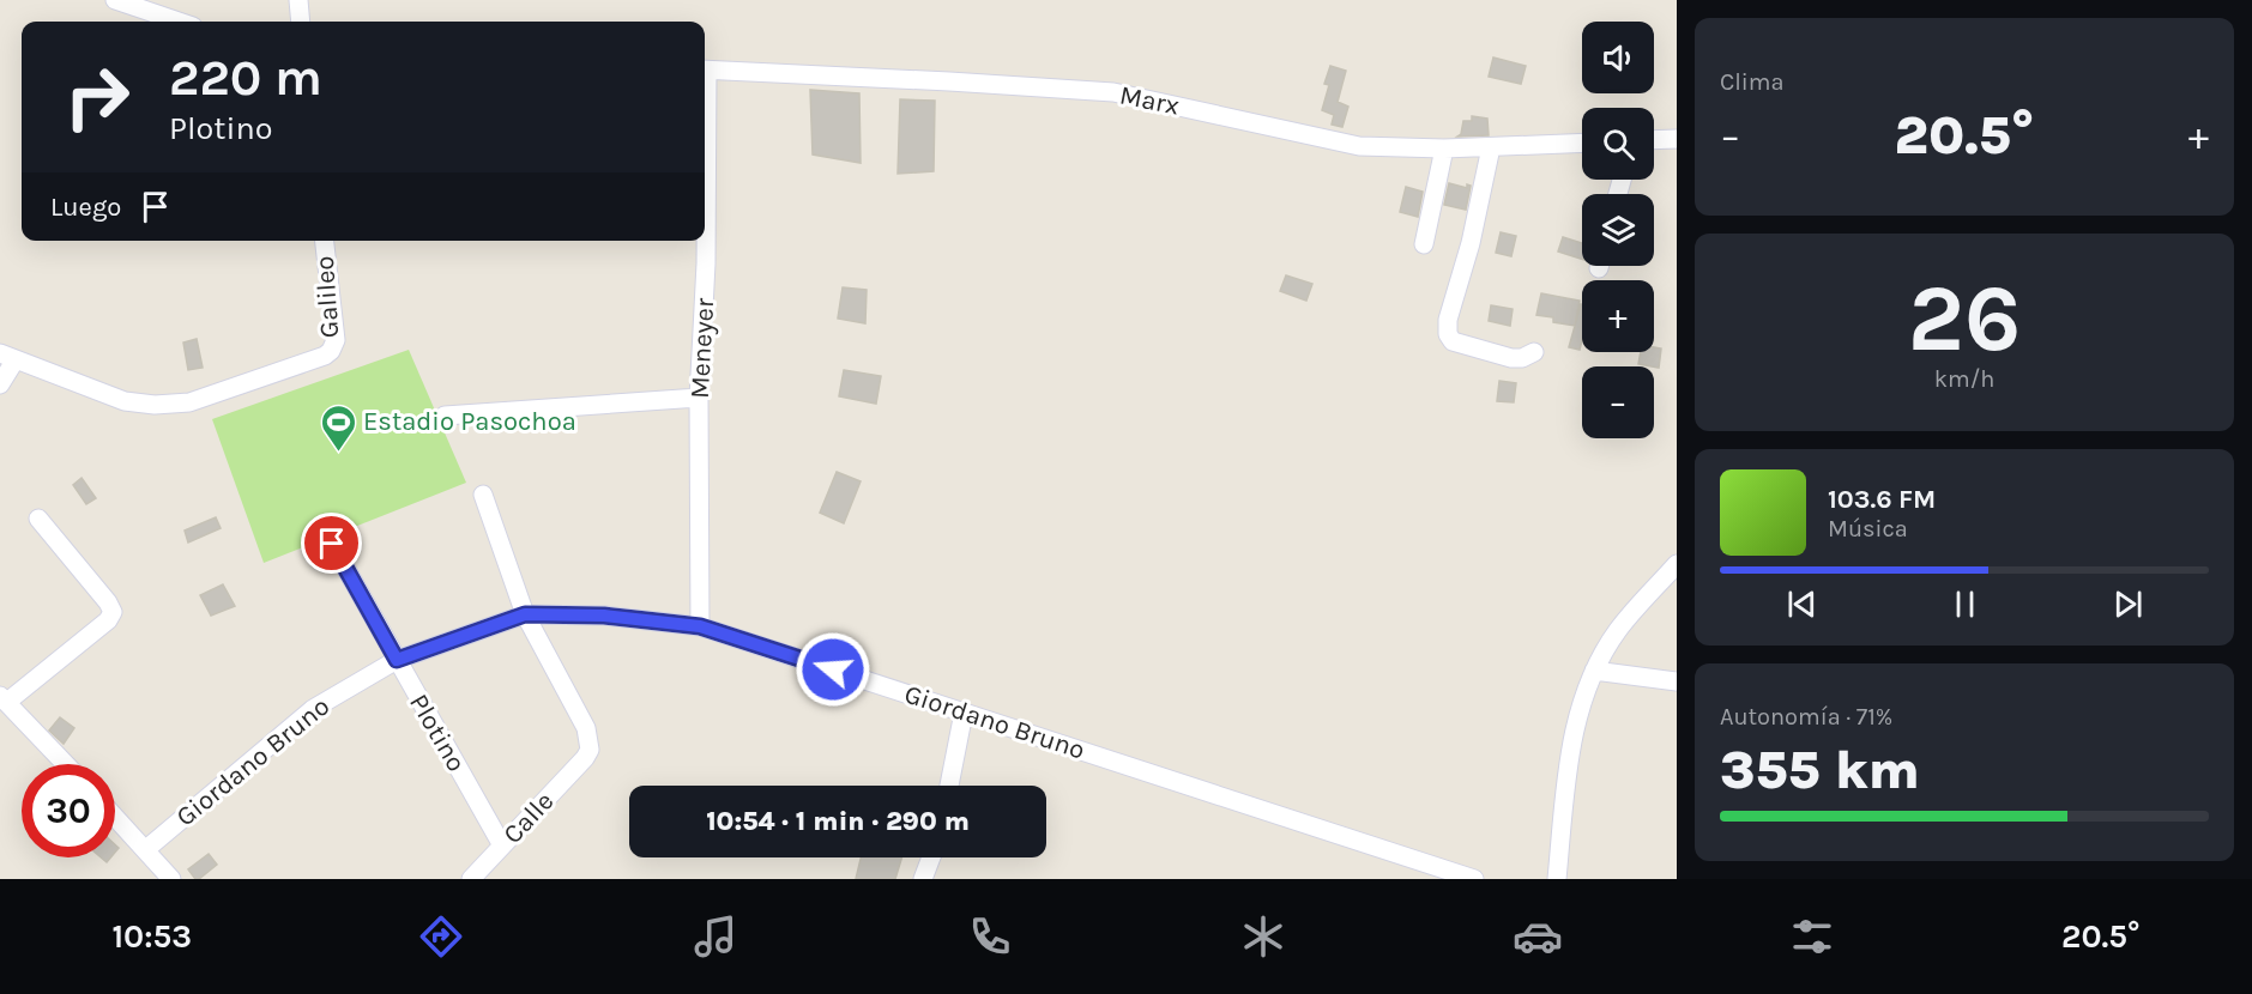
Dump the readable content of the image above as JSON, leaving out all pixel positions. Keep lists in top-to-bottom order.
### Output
{
  "streets": {
    "street": [
      "Marx",
      "Galileo",
      "Meneyer",
      "Giordano Bruno",
      "Plotino",
      "Calle"
    ]
  },
  "crossings": [
    ["Meneyer", "Giordano Bruno"],
    ["Giordano Bruno", "Plotino"],
    ["Giordano Bruno", "Calle"],
    ["Plotino", "Calle"]
  ],
  "places": {
    "sports": ["Estadio Pasochoa"]
  },
  "page": {
    "tile": [
      "Clima",
      ["26", "km/h"],
      ["Autonomía · 71%", "355 km"]
    ],
    "map_buttons": ["+", "−"],
    "turn": ["220 m", "Plotino"],
    "heat": ["−", "20.5°", "+"],
    "then": "Luego",
    "song": ["103.6 FM", "Música"],
    "limit": "30",
    "trip": "10:54 · 1 min · 290 m",
    "tabs": ["10:53", "20.5°"]
  }
}
